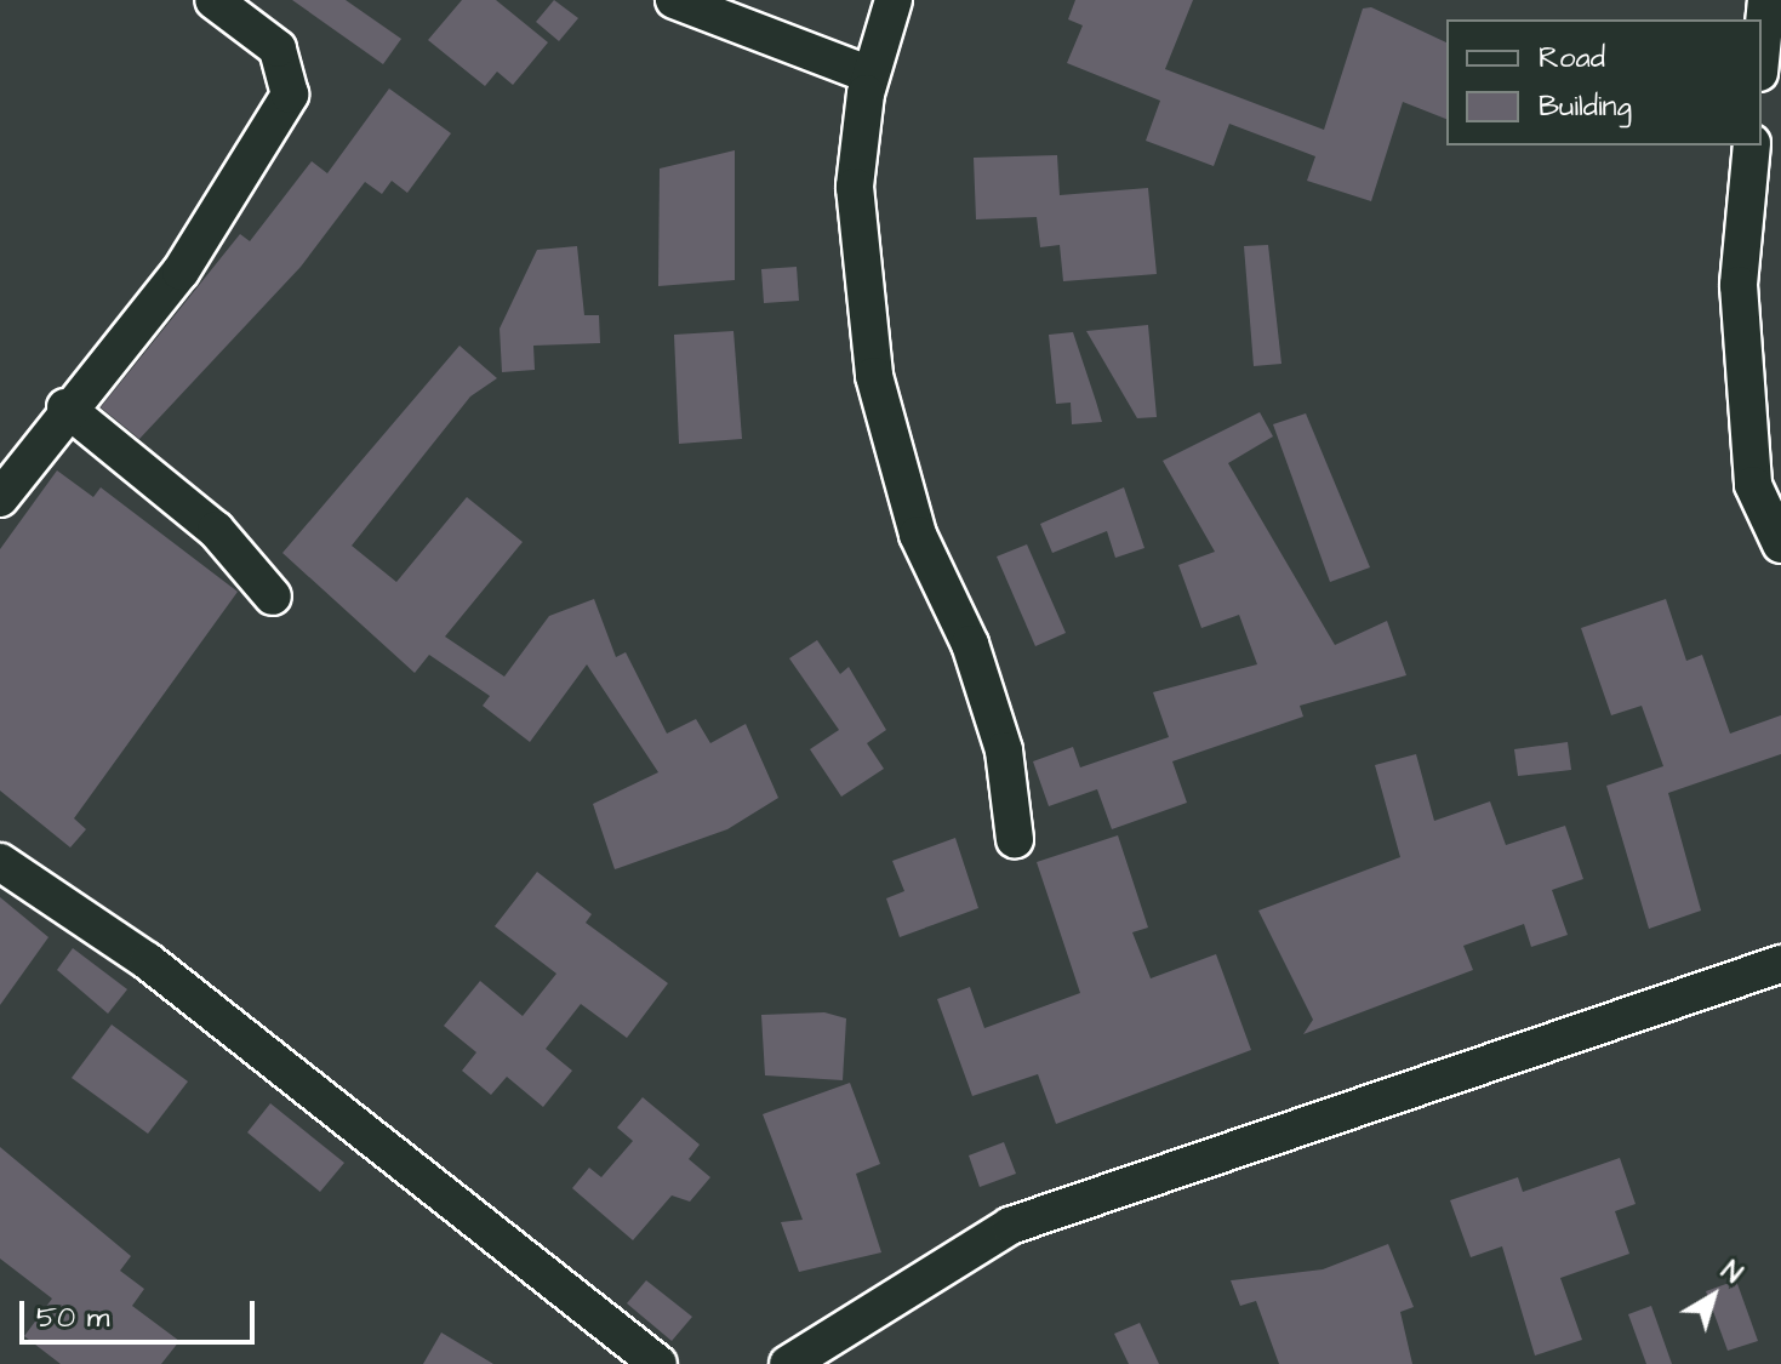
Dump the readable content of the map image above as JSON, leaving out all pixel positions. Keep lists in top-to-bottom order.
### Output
{
  "legend": ["Road", "Building"],
  "scale_bar": "50 m",
  "north": "top right"
}
